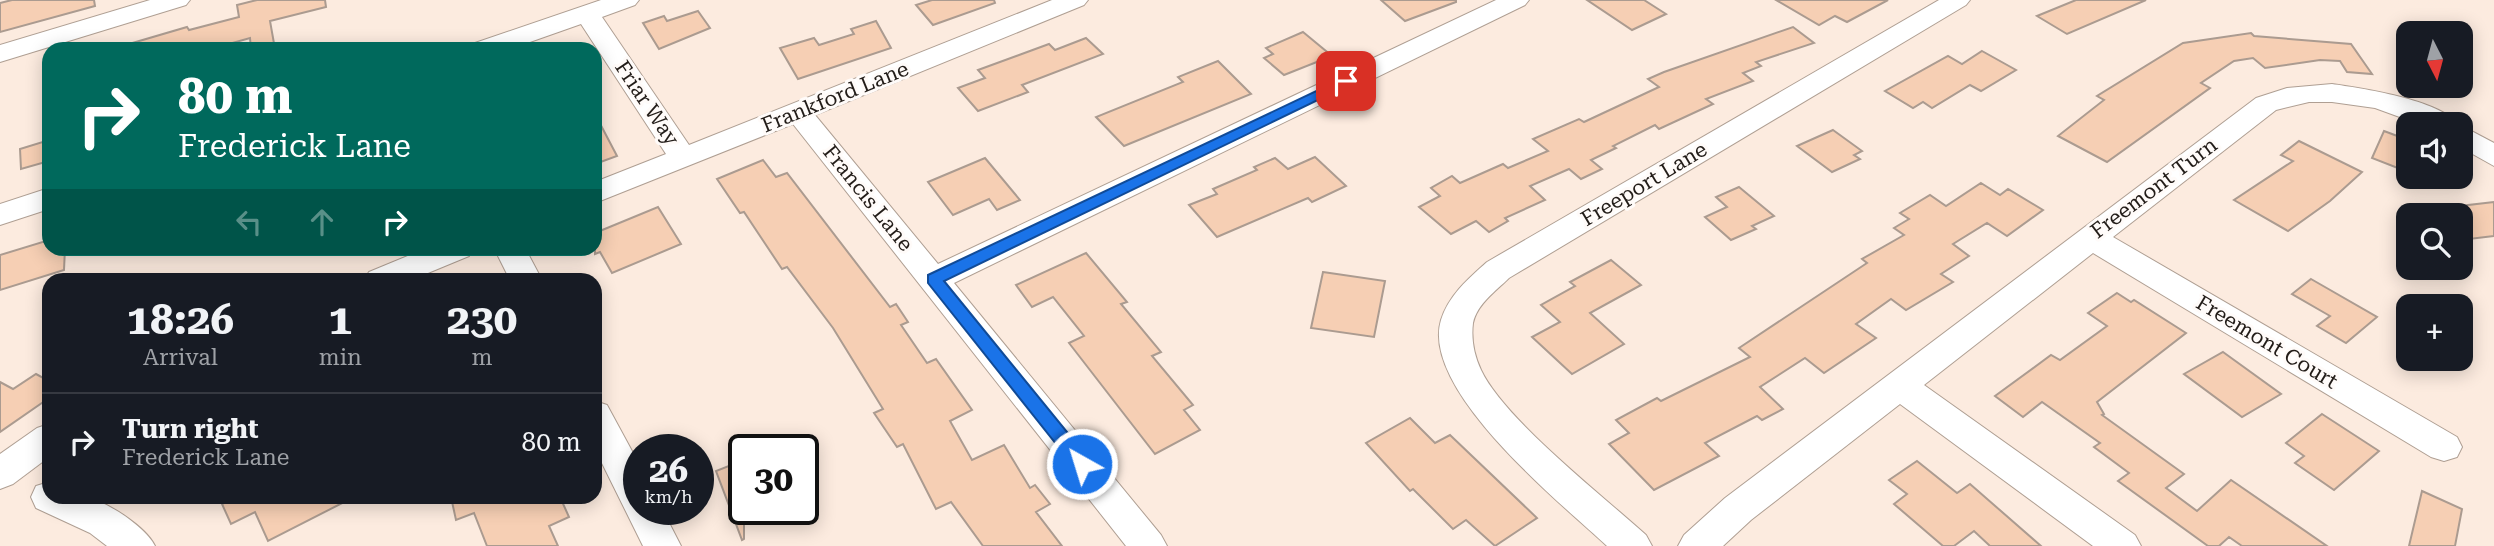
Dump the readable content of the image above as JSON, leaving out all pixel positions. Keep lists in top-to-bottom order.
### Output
{
  "streets": {
    "street": [
      "Frankford Lane",
      "Friar Way",
      "Freeport Lane",
      "Freemont Turn",
      "Francis Lane",
      "Freemont Court"
    ]
  },
  "crossings": [
    ["Frankford Lane", "Friar Way"],
    ["Frankford Lane", "Francis Lane"],
    ["Freemont Turn", "Freemont Court"]
  ],
  "north": "bottom",
  "page": {
    "map_buttons": "+",
    "turn": ["80 m", "Frederick Lane"],
    "eta": [
      "18:26",
      "Arrival",
      "1",
      "min",
      "230",
      "m"
    ],
    "list": [
      {
        "name": "Turn right",
        "note": "Frederick Lane",
        "value": "80 m"
      }
    ],
    "speed": "26 km/h",
    "limit": "30"
  }
}
